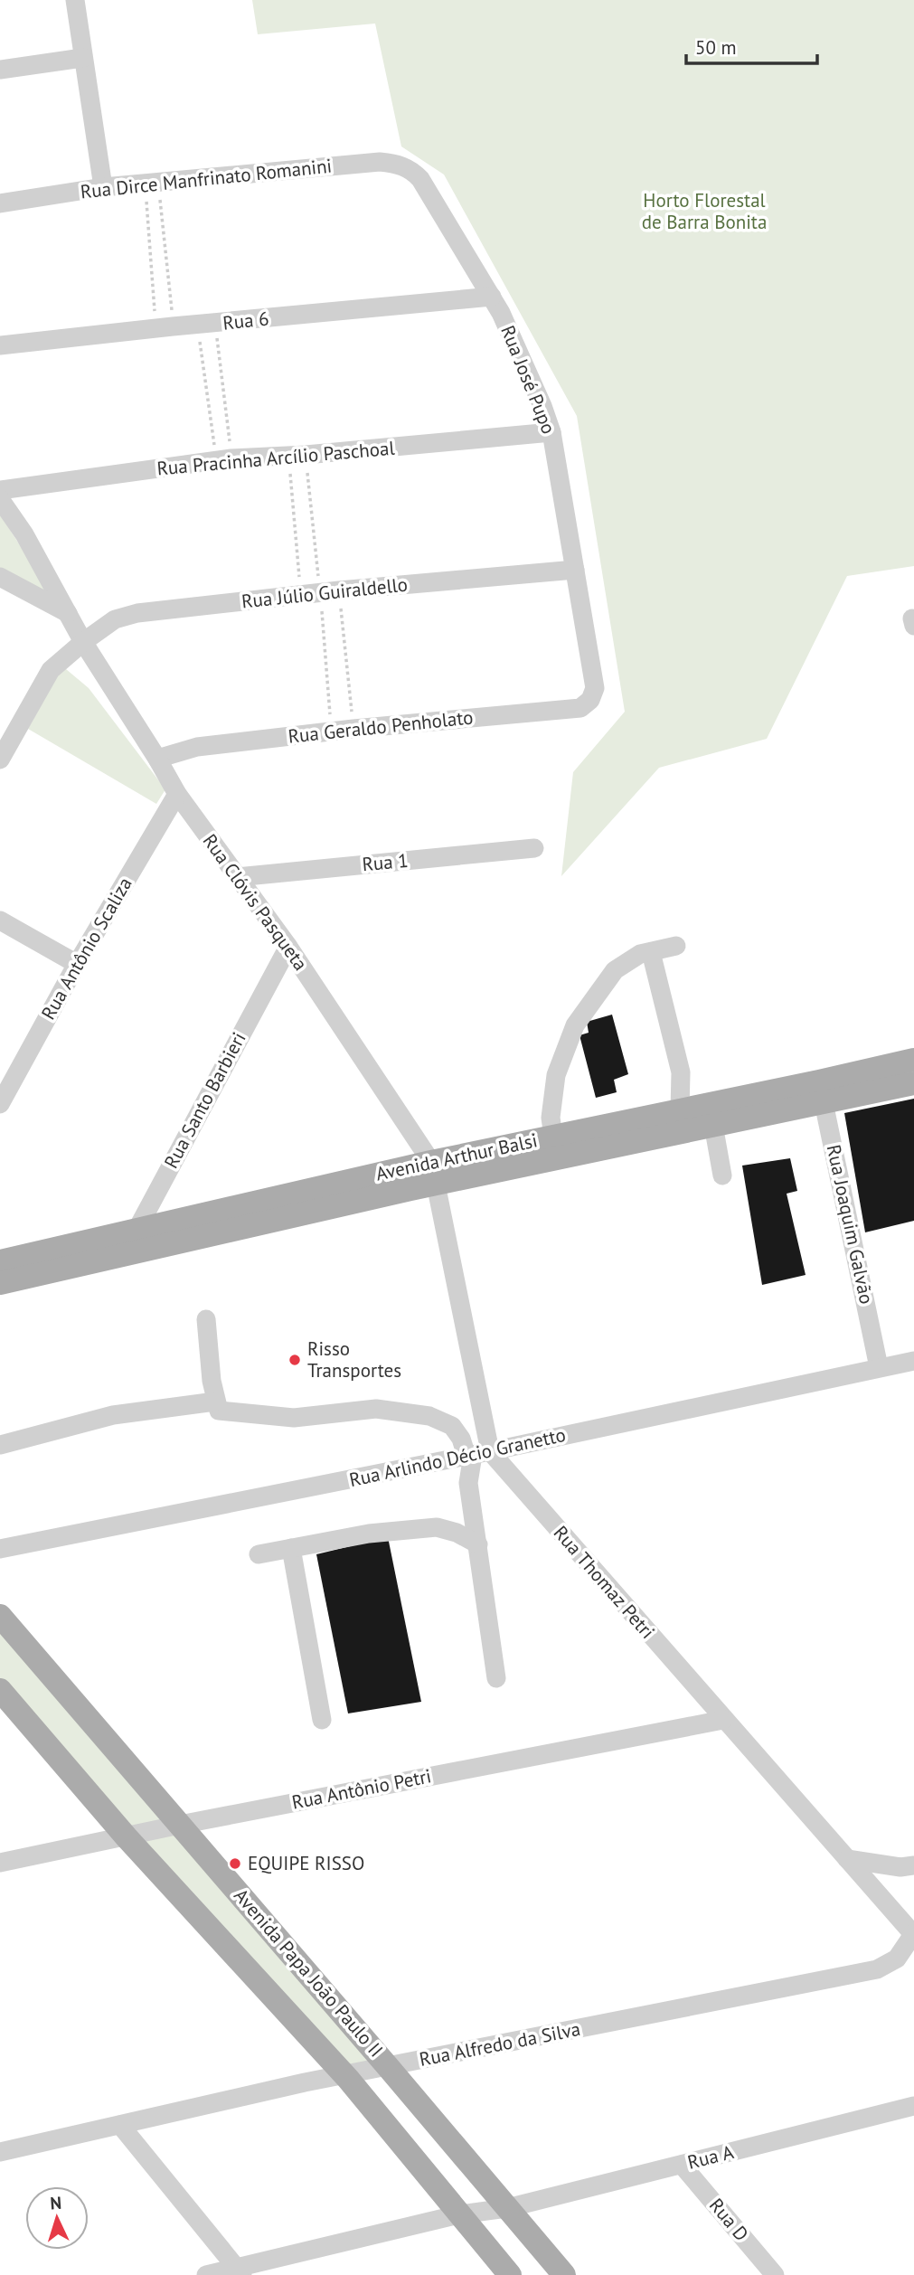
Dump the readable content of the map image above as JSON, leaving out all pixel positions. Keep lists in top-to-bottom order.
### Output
{
  "streets": {
    "main road": ["Avenida Arthur Balsi", "Avenida Papa João Paulo II"],
    "street": [
      "Rua Dirce Manfrinato Romanini",
      "Rua 6",
      "Rua José Pupo",
      "Rua Pracinha Arcílio Paschoal",
      "Rua Júlio Guiraldello",
      "Rua Geraldo Penholato",
      "Rua 1",
      "Rua Clóvis Pasqueta",
      "Rua Antônio Scaliza",
      "Rua Santo Barbieri",
      "Rua Joaquim Galvão",
      "Rua Arlindo Décio Granetto",
      "Rua Thomaz Petri",
      "Rua Antônio Petri",
      "Rua Alfredo da Silva",
      "Rua A",
      "Rua D"
    ]
  },
  "crossings": [
    ["Rua Dirce Manfrinato Romanini", "Rua José Pupo"],
    ["Rua 6", "Rua José Pupo"],
    ["Rua José Pupo", "Rua Pracinha Arcílio Paschoal"],
    ["Rua José Pupo", "Rua Júlio Guiraldello"],
    ["Rua José Pupo", "Rua Geraldo Penholato"],
    ["Rua Júlio Guiraldello", "Rua Clóvis Pasqueta"],
    ["Rua Geraldo Penholato", "Rua Clóvis Pasqueta"],
    ["Rua 1", "Rua Clóvis Pasqueta"],
    ["Rua Clóvis Pasqueta", "Rua Antônio Scaliza"],
    ["Rua Clóvis Pasqueta", "Rua Santo Barbieri"],
    ["Rua Clóvis Pasqueta", "Avenida Arthur Balsi"],
    ["Rua Clóvis Pasqueta", "Rua Thomaz Petri"],
    ["Rua Santo Barbieri", "Avenida Arthur Balsi"],
    ["Avenida Arthur Balsi", "Rua Joaquim Galvão"],
    ["Avenida Arthur Balsi", "Rua Thomaz Petri"],
    ["Rua Joaquim Galvão", "Rua Arlindo Décio Granetto"],
    ["Rua Arlindo Décio Granetto", "Rua Thomaz Petri"],
    ["Rua Thomaz Petri", "Rua Antônio Petri"],
    ["Rua Thomaz Petri", "Rua Alfredo da Silva"],
    ["Rua Antônio Petri", "Avenida Papa João Paulo II"],
    ["Avenida Papa João Paulo II", "Rua Alfredo da Silva"],
    ["Avenida Papa João Paulo II", "Rua A"],
    ["Rua A", "Rua D"]
  ],
  "parks": ["Horto Florestal de Barra Bonita"],
  "places": ["Risso Transportes", "EQUIPE RISSO"],
  "scale_bar": "50 m",
  "north": "top"
}
